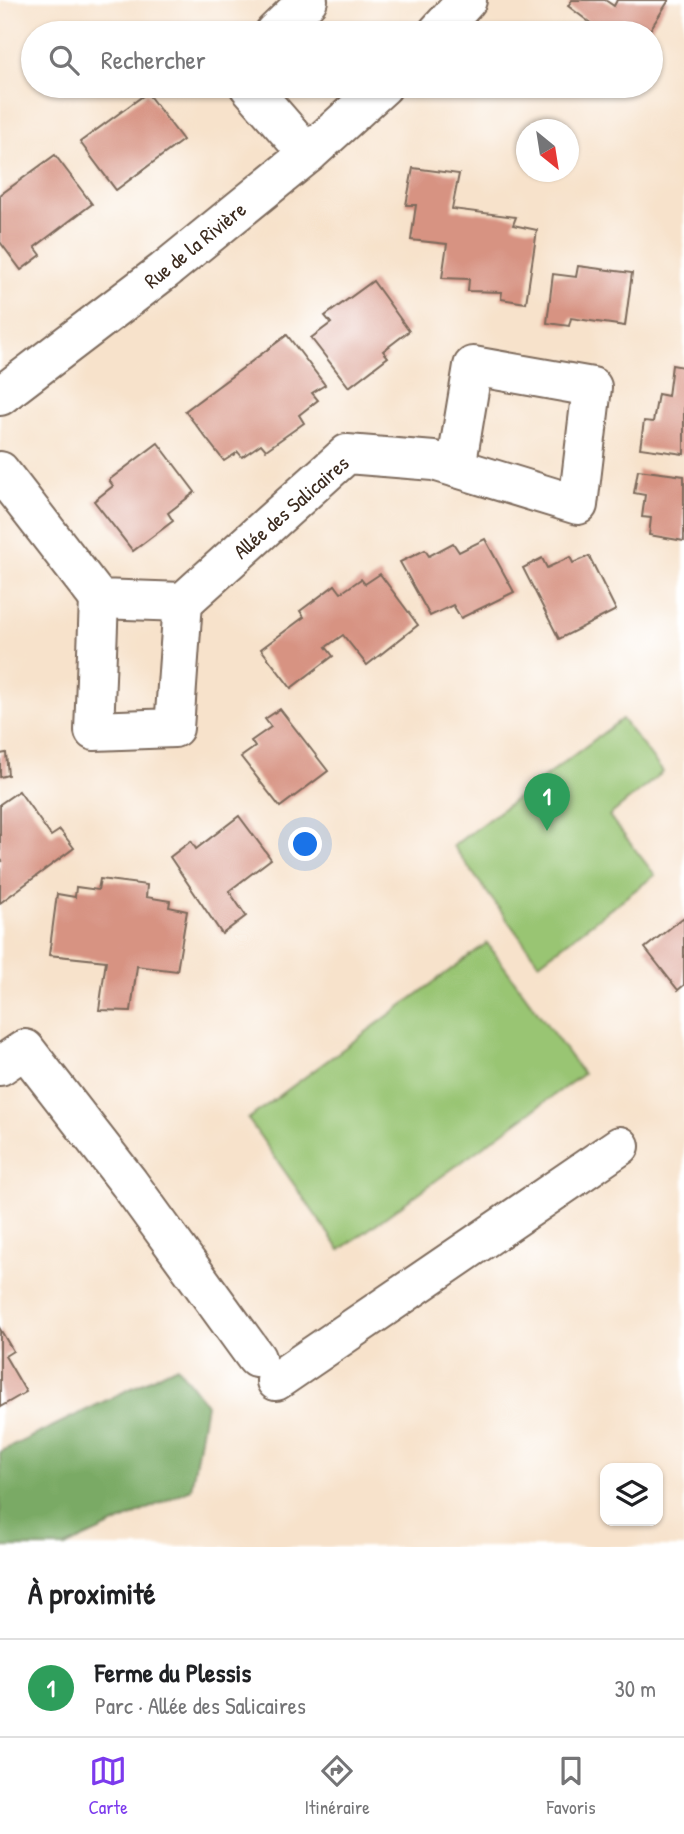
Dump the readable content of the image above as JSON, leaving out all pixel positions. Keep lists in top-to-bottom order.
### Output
{
  "streets": {
    "street": ["Rue de la Rivière", "Allée des Salicaires"]
  },
  "north": "bottom right",
  "page": {
    "search": "Rechercher",
    "pins": "1",
    "heading": "À proximité",
    "list": [
      {
        "mark": "1",
        "name": "Ferme du Plessis",
        "note": "Parc · Allée des Salicaires",
        "value": "30 m"
      }
    ],
    "nav": ["Carte", "Itinéraire", "Favoris"]
  }
}
